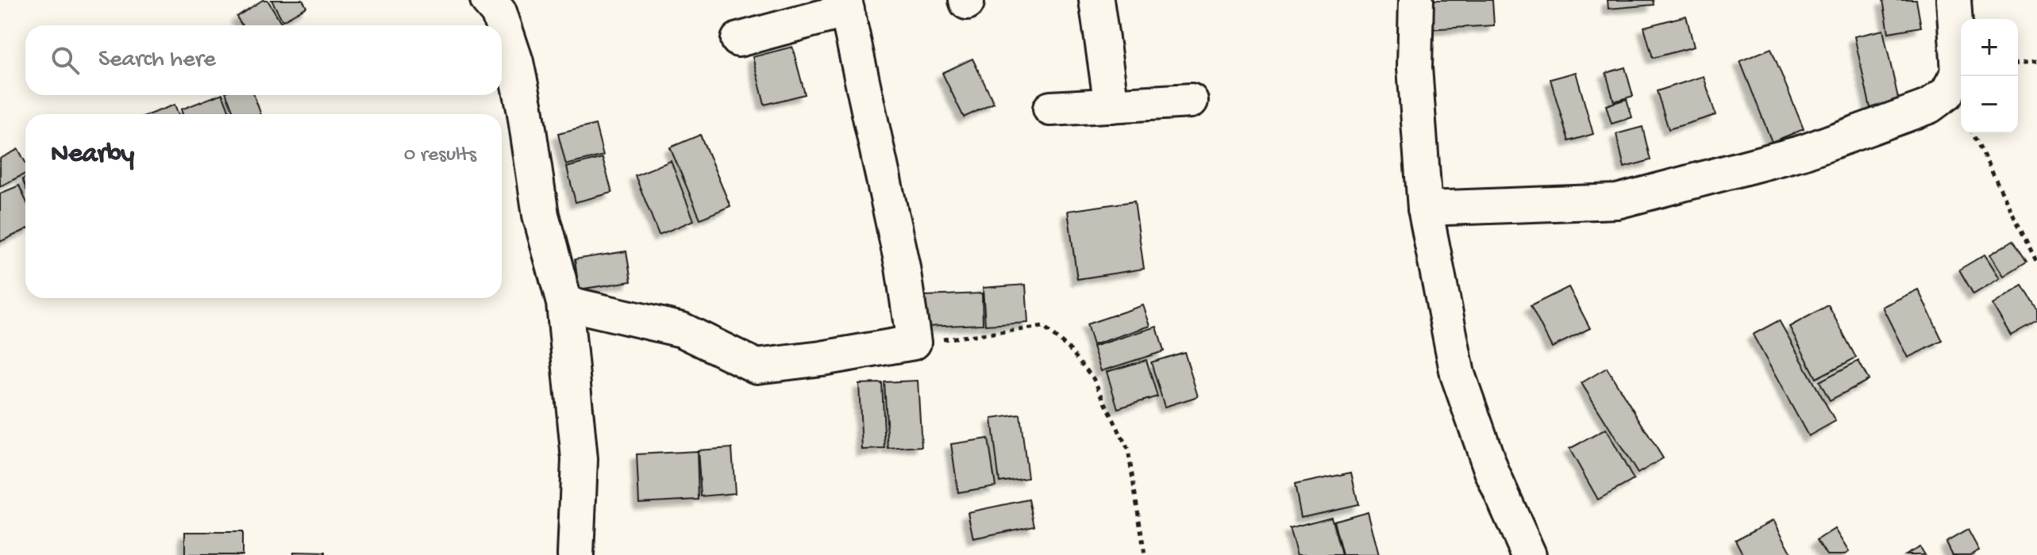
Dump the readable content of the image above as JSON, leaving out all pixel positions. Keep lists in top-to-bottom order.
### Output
{
  "page": {
    "map_buttons": ["+", "−"],
    "search": "Search here",
    "heading": ["Nearby", "0 results"]
  }
}
